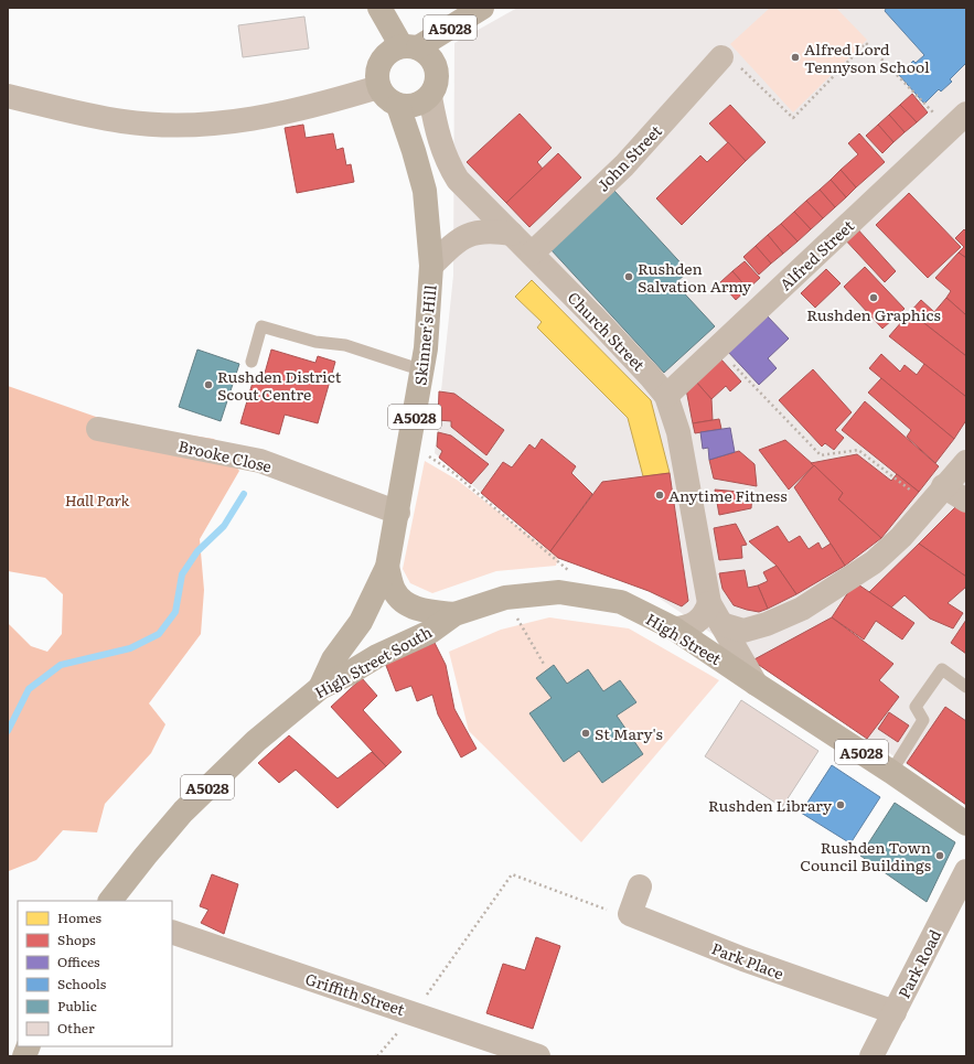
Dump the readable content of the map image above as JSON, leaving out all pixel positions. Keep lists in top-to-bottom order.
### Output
{
  "streets": {
    "main road": [
      "A5028",
      "Skinner's Hill",
      "High Street",
      "High Street South"
    ],
    "street": [
      "John Street",
      "Alfred Street",
      "Church Street",
      "Brooke Close",
      "Park Place",
      "Park Road",
      "Griffith Street"
    ]
  },
  "crossings": [
    ["A5028", "Church Street"],
    ["A5028", "Skinner's Hill"],
    ["A5028", "High Street"],
    ["A5028", "High Street South"],
    ["John Street", "Church Street"],
    ["Alfred Street", "Church Street"],
    ["Church Street", "Skinner's Hill"],
    ["Church Street", "High Street"],
    ["Skinner's Hill", "Brooke Close"],
    ["Skinner's Hill", "High Street South"],
    ["High Street", "High Street South"],
    ["Park Place", "Park Road"]
  ],
  "parks": ["Hall Park"],
  "places": [
    "Alfred Lord Tennyson School",
    "Rushden Salvation Army",
    "Rushden Graphics",
    "Rushden District Scout Centre",
    "Anytime Fitness",
    "St Mary's",
    "Rushden Library",
    "Rushden Town Council Buildings"
  ],
  "legend": [
    "Homes",
    "Shops",
    "Offices",
    "Schools",
    "Public",
    "Other"
  ]
}
